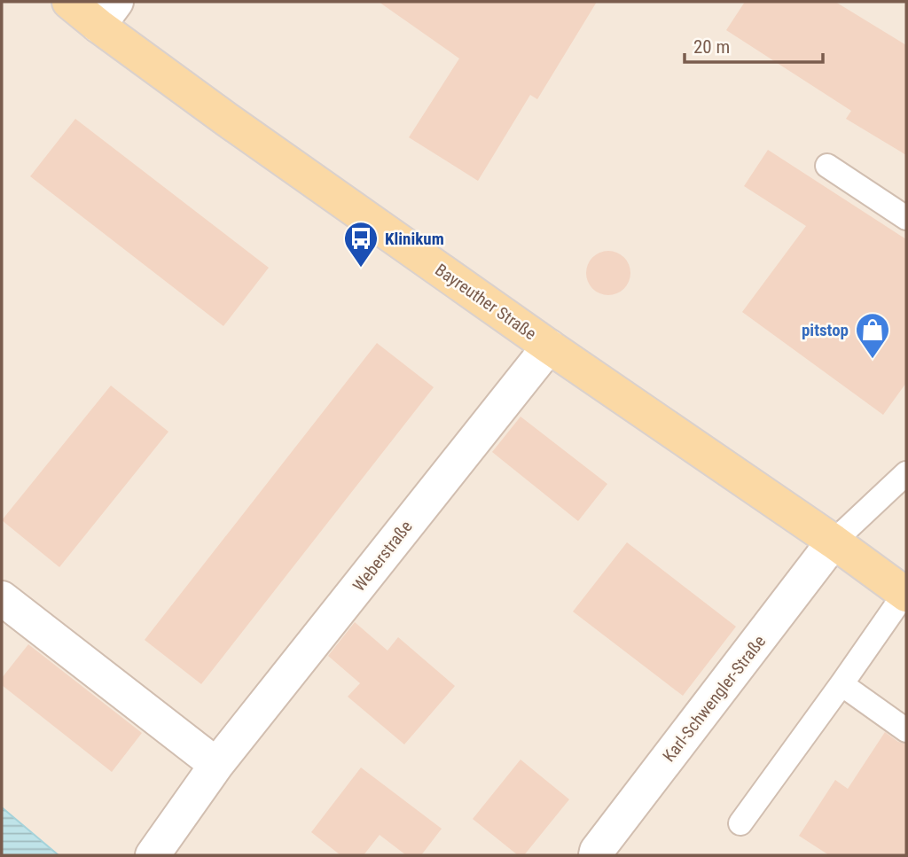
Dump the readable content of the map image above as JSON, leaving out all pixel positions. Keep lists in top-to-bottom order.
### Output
{
  "streets": {
    "main road": ["Bayreuther Straße"],
    "street": ["Weberstraße", "Karl-Schwengler-Straße"]
  },
  "crossings": [
    ["Bayreuther Straße", "Weberstraße"],
    ["Bayreuther Straße", "Karl-Schwengler-Straße"]
  ],
  "places": {
    "bus stop": ["Klinikum"],
    "shop": ["pitstop"]
  },
  "scale_bar": "20 m"
}
